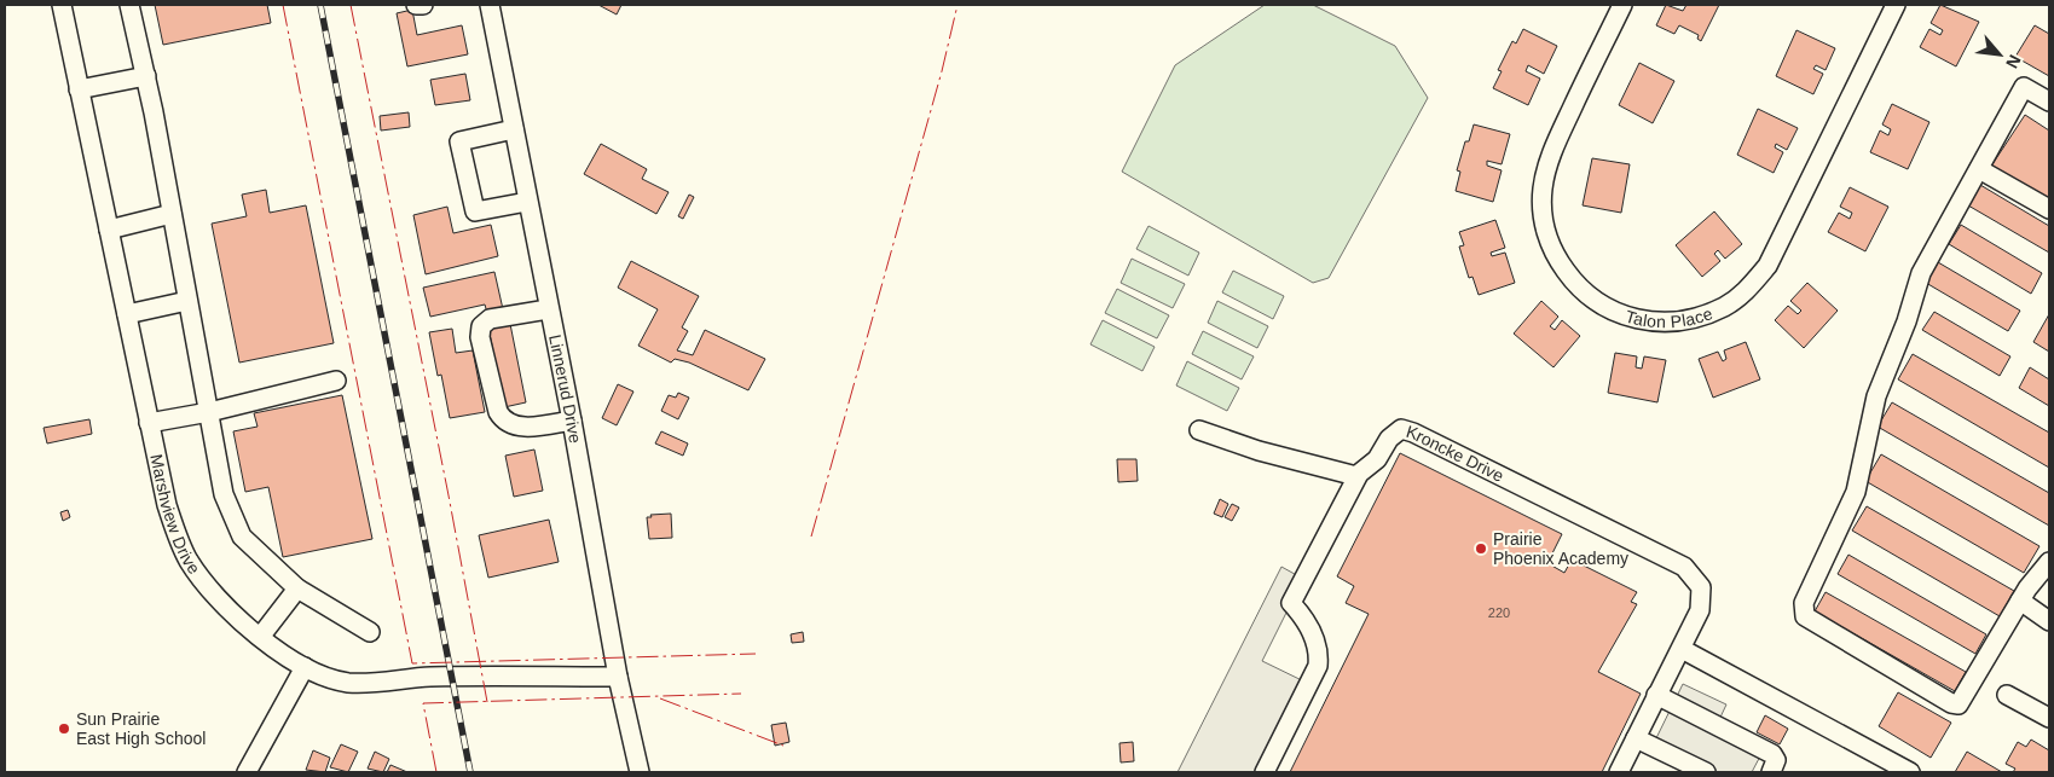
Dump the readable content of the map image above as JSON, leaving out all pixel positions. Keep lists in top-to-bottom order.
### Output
{
  "streets": {
    "street": [
      "Talon Place",
      "Linnerud Drive",
      "Kroncke Drive",
      "Marshview Drive"
    ]
  },
  "crossings": [
    ["Linnerud Drive", "Marshview Drive"]
  ],
  "places": ["Prairie Phoenix Academy", "Sun Prairie East High School"],
  "house_numbers": ["220"],
  "north": "bottom right"
}
